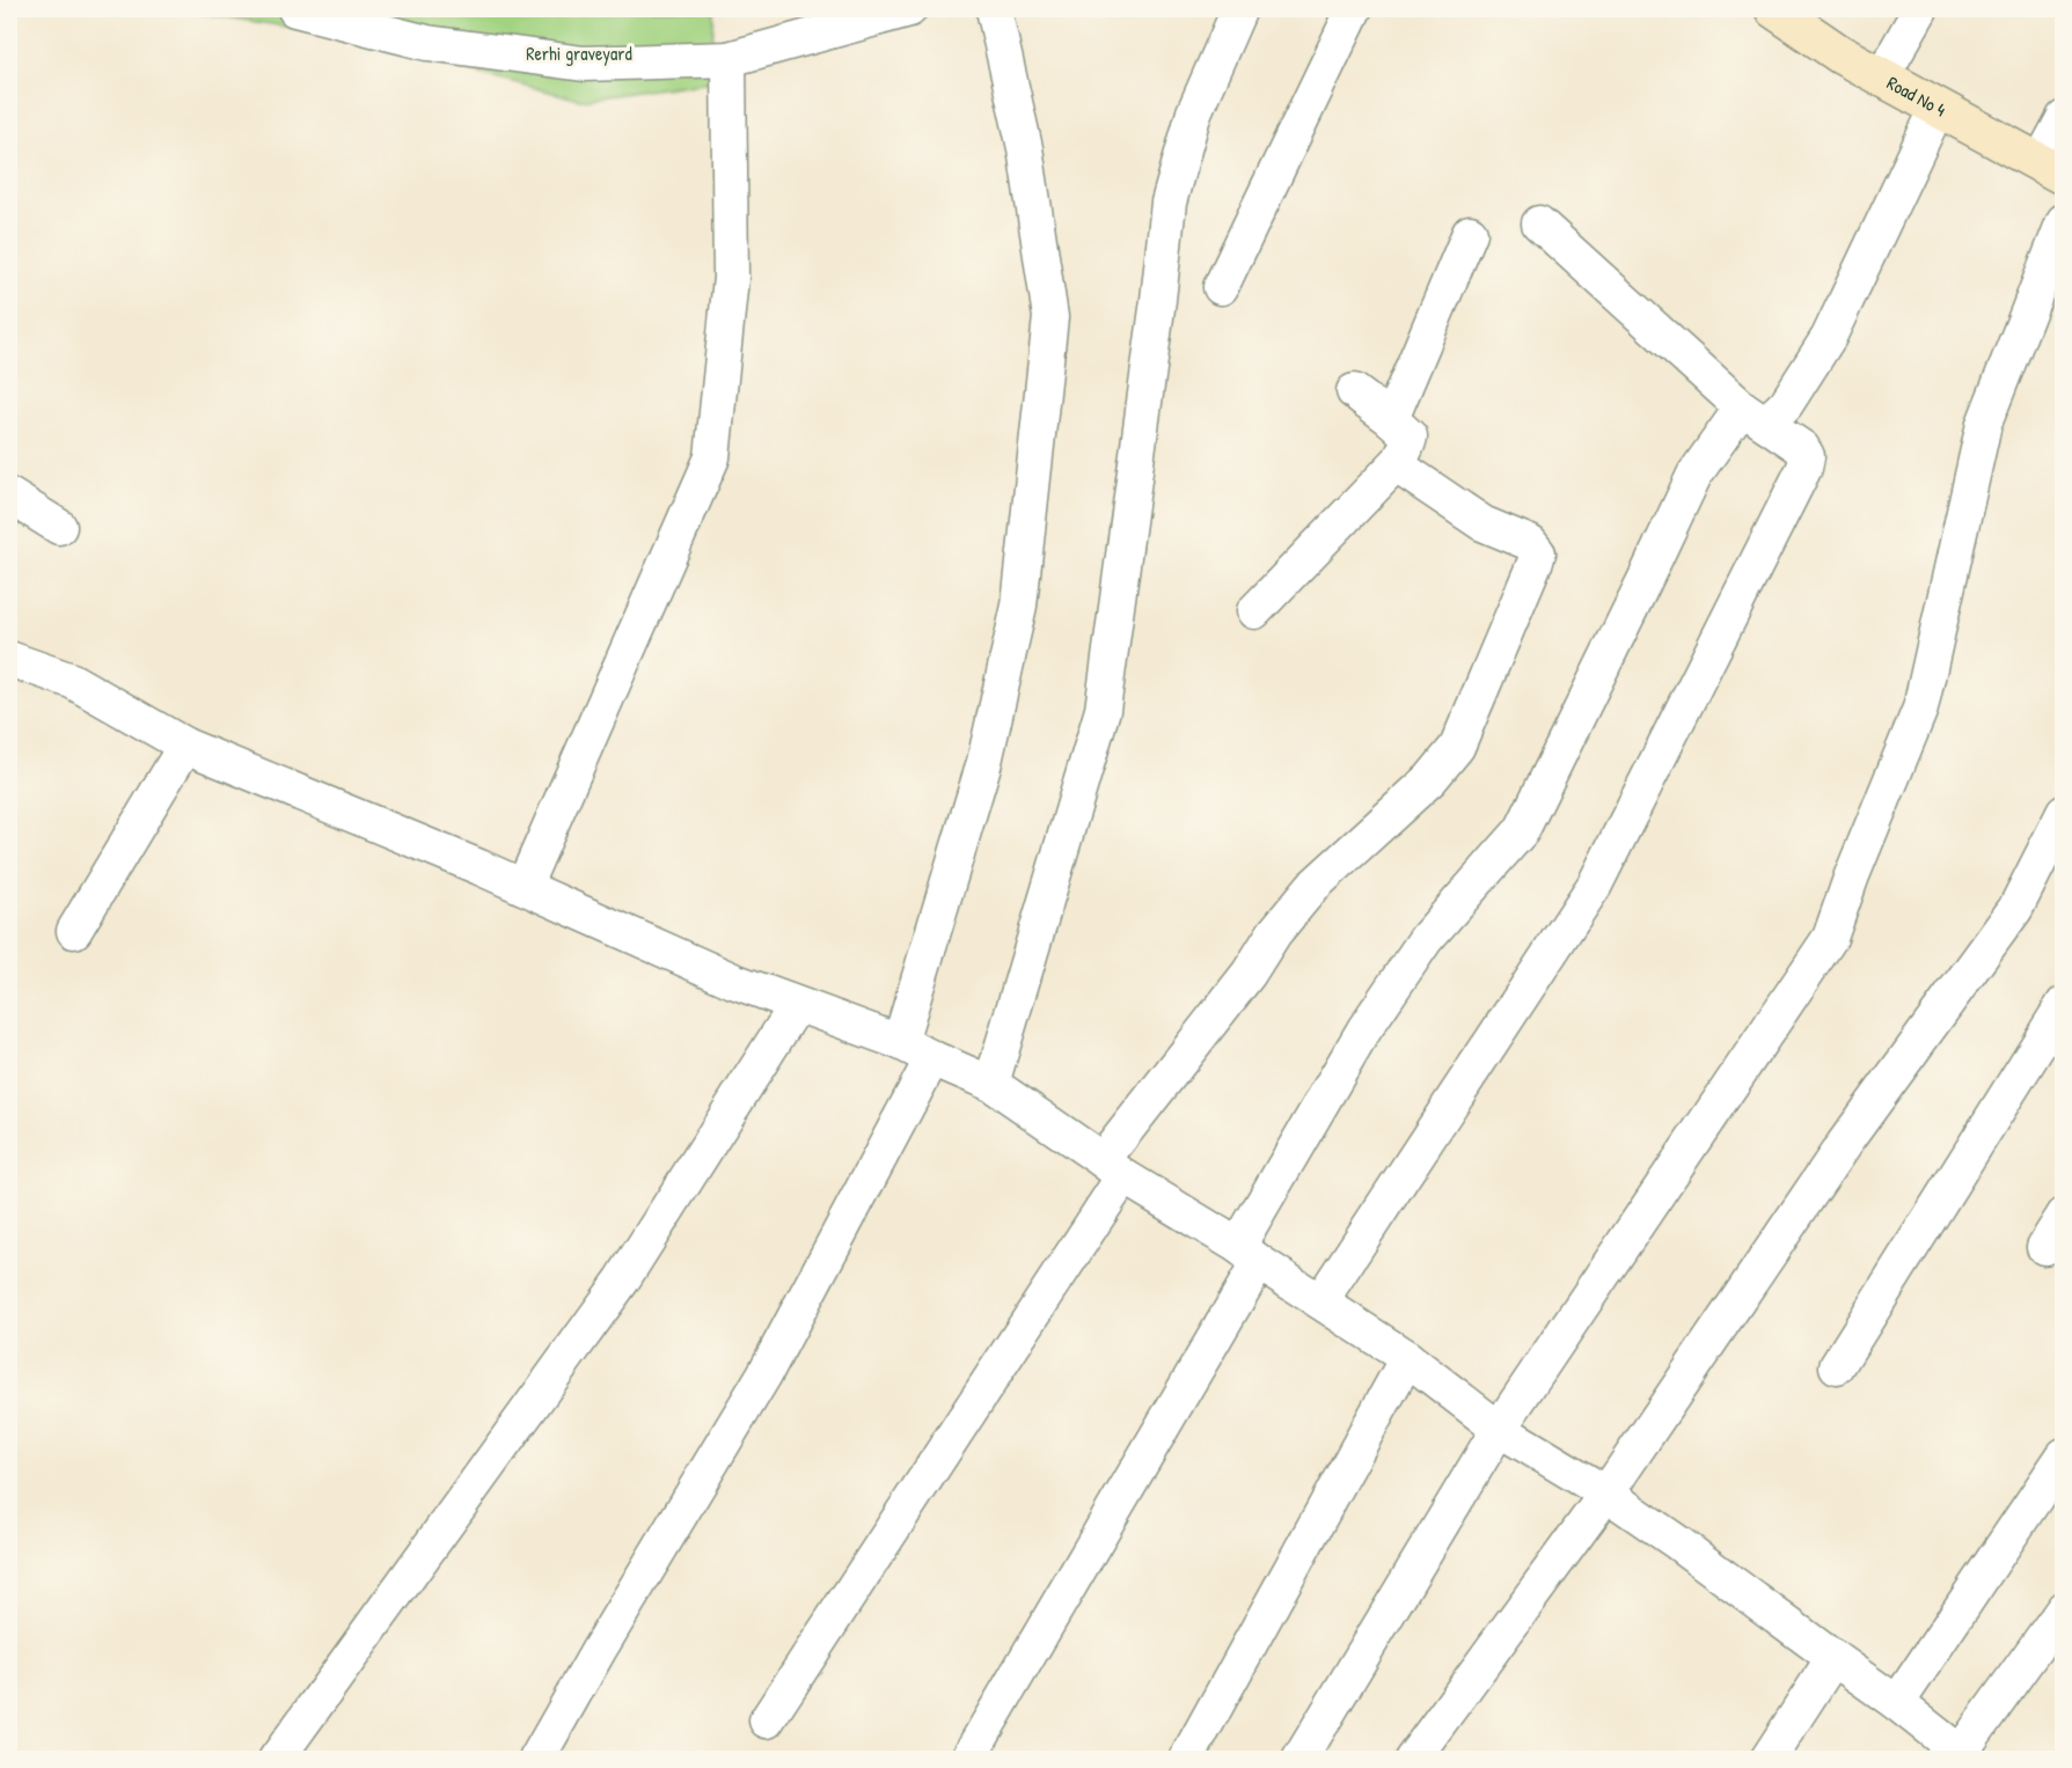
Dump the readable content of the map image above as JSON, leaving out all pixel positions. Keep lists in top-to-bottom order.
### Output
{
  "streets": {
    "street": ["Road No 4"]
  },
  "parks": ["Rerhi graveyard"]
}
